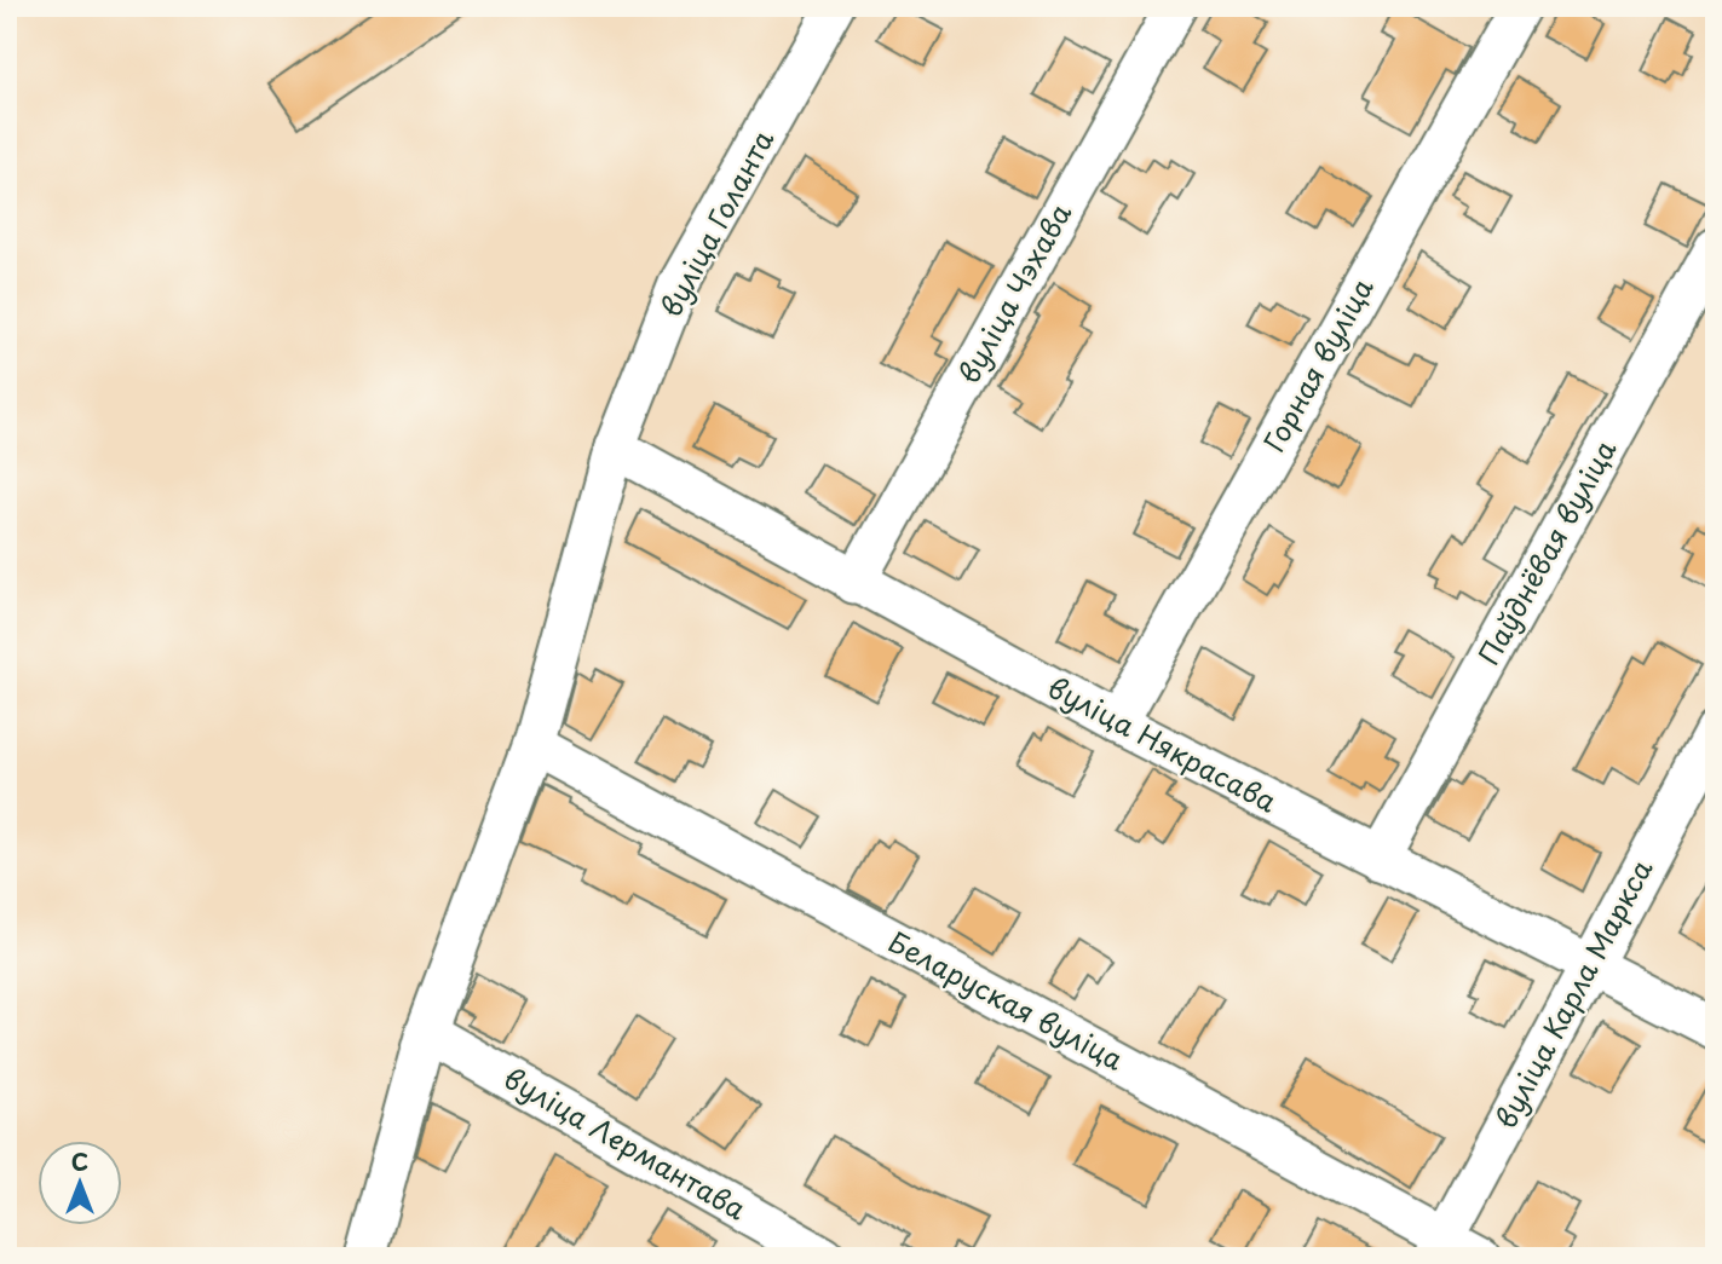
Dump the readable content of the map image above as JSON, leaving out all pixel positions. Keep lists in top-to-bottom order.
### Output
{
  "streets": {
    "street": [
      "вуліца Голанта",
      "вуліца Чэхава",
      "Горная вуліца",
      "Паўднёвая вуліца",
      "вуліца Някрасава",
      "вуліца Карла Маркса",
      "Беларуская вуліца",
      "вуліца Лермантава"
    ]
  },
  "crossings": [
    ["вуліца Голанта", "вуліца Някрасава"],
    ["вуліца Голанта", "Беларуская вуліца"],
    ["вуліца Голанта", "вуліца Лермантава"],
    ["вуліца Чэхава", "вуліца Някрасава"],
    ["Горная вуліца", "вуліца Някрасава"],
    ["Паўднёвая вуліца", "вуліца Някрасава"],
    ["вуліца Някрасава", "вуліца Карла Маркса"],
    ["вуліца Карла Маркса", "Беларуская вуліца"]
  ],
  "north": "top"
}
